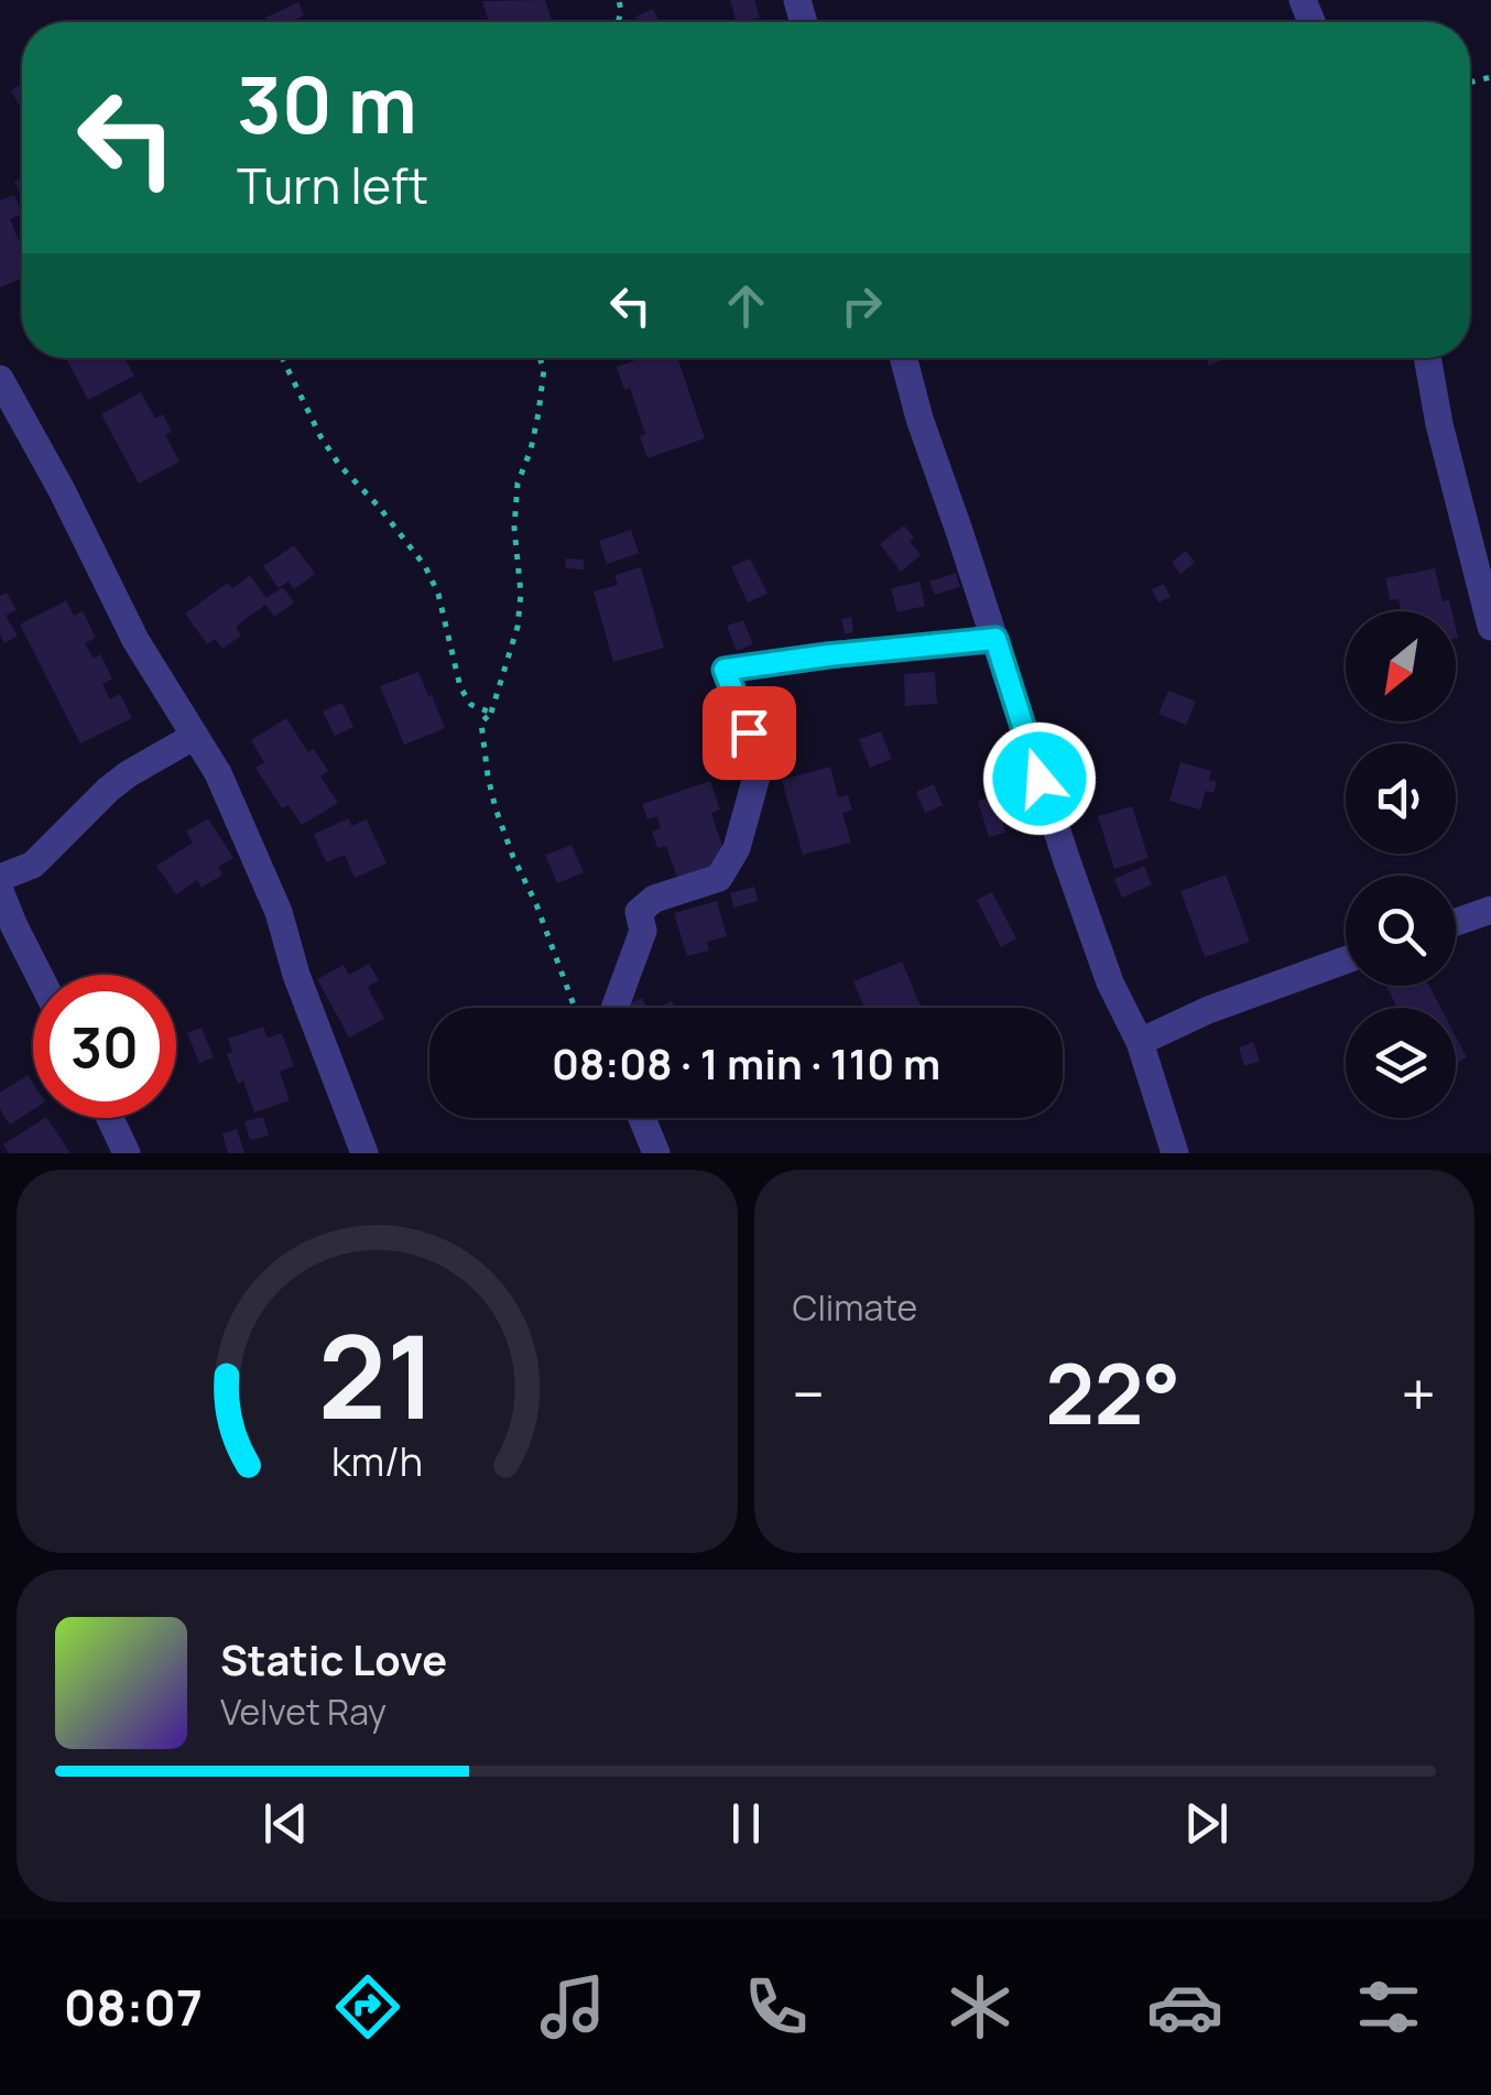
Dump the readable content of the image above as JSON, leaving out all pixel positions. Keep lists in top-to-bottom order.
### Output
{
  "north": "bottom left",
  "page": {
    "turn": ["30 m", "Turn left"],
    "limit": "30",
    "trip": "08:08 · 1 min · 110 m",
    "tile": "Climate",
    "heat": ["−", "22°", "+"],
    "song": ["Static Love", "Velvet Ray"],
    "tabs": "08:07",
    "gauge": ["21", "km/h"]
  }
}
